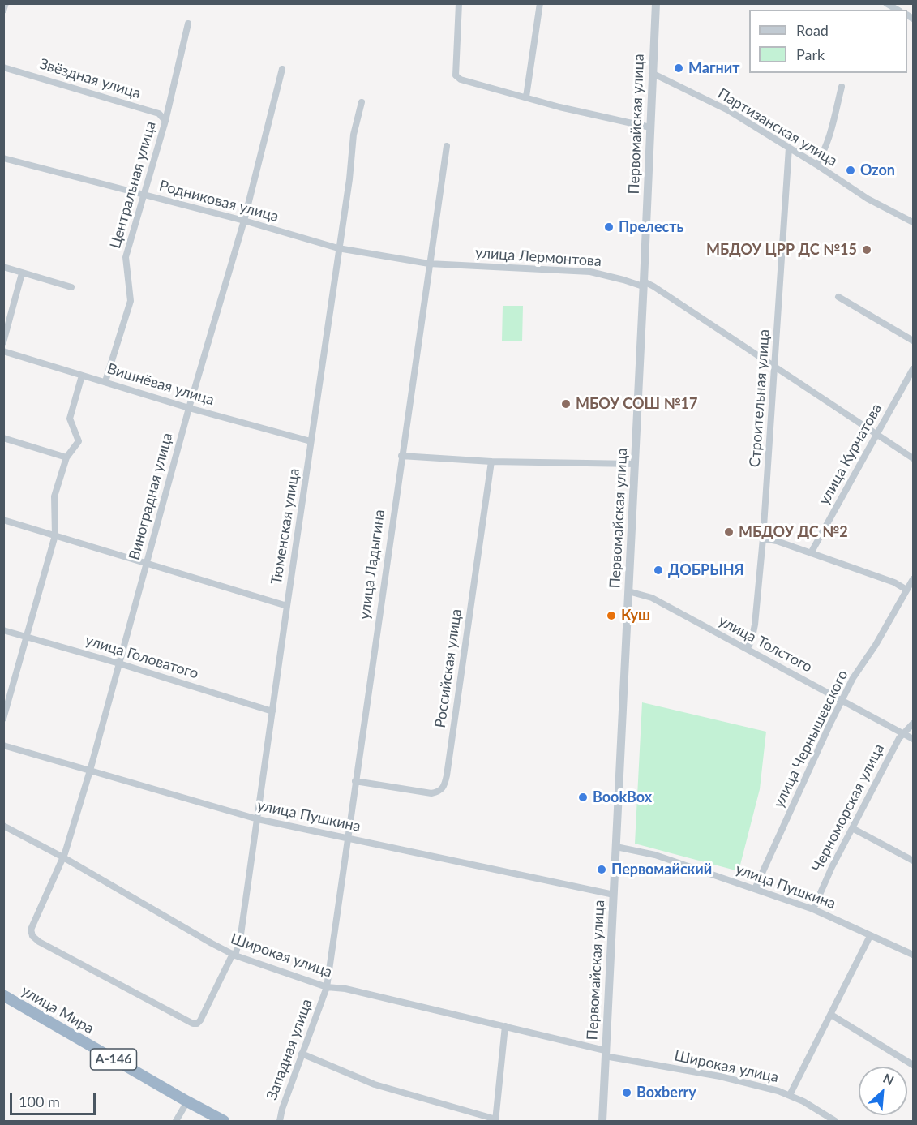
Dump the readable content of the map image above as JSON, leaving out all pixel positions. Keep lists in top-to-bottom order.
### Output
{
  "streets": {
    "highway": ["улица Мира", "А-146"],
    "street": [
      "Звёздная улица",
      "Первомайская улица",
      "Партизанская улица",
      "Центральная улица",
      "Родниковая улица",
      "улица Лермонтова",
      "Вишнёвая улица",
      "Строительная улица",
      "улица Курчатова",
      "Виноградная улица",
      "Тюменская улица",
      "улица Ладыгина",
      "улица Толстого",
      "улица Головатого",
      "Российская улица",
      "улица Чернышевского",
      "Черноморская улица",
      "улица Пушкина",
      "Широкая улица",
      "Западная улица"
    ]
  },
  "crossings": [
    ["Звёздная улица", "Центральная улица"],
    ["Первомайская улица", "Партизанская улица"],
    ["Первомайская улица", "улица Лермонтова"],
    ["Первомайская улица", "улица Толстого"],
    ["Первомайская улица", "улица Пушкина"],
    ["Первомайская улица", "Широкая улица"],
    ["Партизанская улица", "Строительная улица"],
    ["Центральная улица", "Родниковая улица"],
    ["Центральная улица", "Вишнёвая улица"],
    ["Родниковая улица", "улица Лермонтова"],
    ["Родниковая улица", "Виноградная улица"],
    ["Родниковая улица", "Тюменская улица"],
    ["Родниковая улица", "улица Ладыгина"],
    ["улица Лермонтова", "Строительная улица"],
    ["улица Лермонтова", "улица Курчатова"],
    ["улица Лермонтова", "улица Ладыгина"],
    ["Вишнёвая улица", "Виноградная улица"],
    ["Вишнёвая улица", "Тюменская улица"],
    ["Строительная улица", "улица Толстого"],
    ["Виноградная улица", "Тюменская улица"],
    ["Виноградная улица", "улица Головатого"],
    ["Виноградная улица", "улица Пушкина"],
    ["Виноградная улица", "Широкая улица"],
    ["Тюменская улица", "улица Головатого"],
    ["Тюменская улица", "улица Пушкина"],
    ["Тюменская улица", "Широкая улица"],
    ["улица Ладыгина", "Российская улица"],
    ["улица Ладыгина", "улица Пушкина"],
    ["улица Ладыгина", "Широкая улица"],
    ["улица Ладыгина", "Западная улица"],
    ["улица Толстого", "улица Чернышевского"],
    ["улица Толстого", "Черноморская улица"],
    ["улица Чернышевского", "улица Пушкина"],
    ["Черноморская улица", "улица Пушкина"],
    ["Широкая улица", "Западная улица"]
  ],
  "places": [
    "Магнит",
    "Ozon",
    "Прелесть",
    "МБДОУ ЦРР ДС №15",
    "МБОУ СОШ №17",
    "МБДОУ ДС №2",
    "ДОБРЫНЯ",
    "Куш",
    "BookBox",
    "Первомайский",
    "Boxberry"
  ],
  "legend": ["Road", "Park"],
  "scale_bar": "100 m",
  "north": "top right"
}
